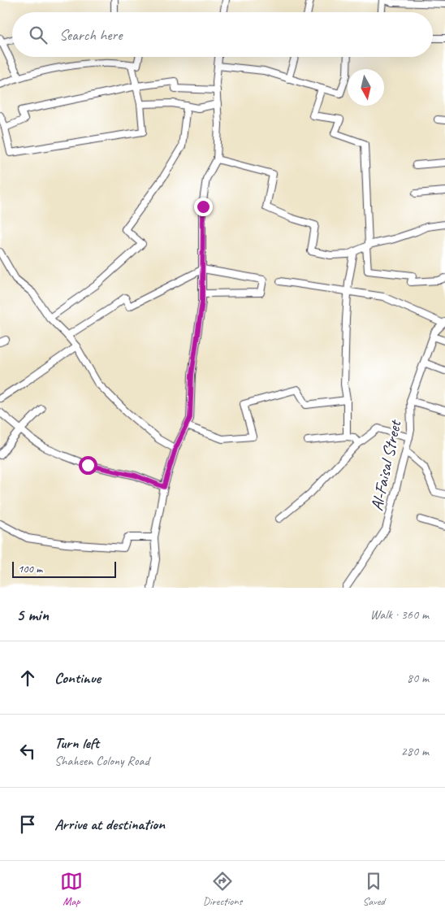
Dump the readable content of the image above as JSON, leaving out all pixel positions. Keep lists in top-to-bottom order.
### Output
{
  "streets": {
    "street": ["Al-Faisal Street"]
  },
  "scale_bar": "100 m",
  "north": "bottom",
  "page": {
    "search": "Search here",
    "scale": "100 m",
    "heading": ["5 min", "Walk · 360 m"],
    "list": [
      ["Continue", "80 m"],
      ["Turn left", "Shaheen Colony Road", "280 m"],
      "Arrive at destination"
    ],
    "nav": ["Map", "Directions", "Saved"]
  }
}
